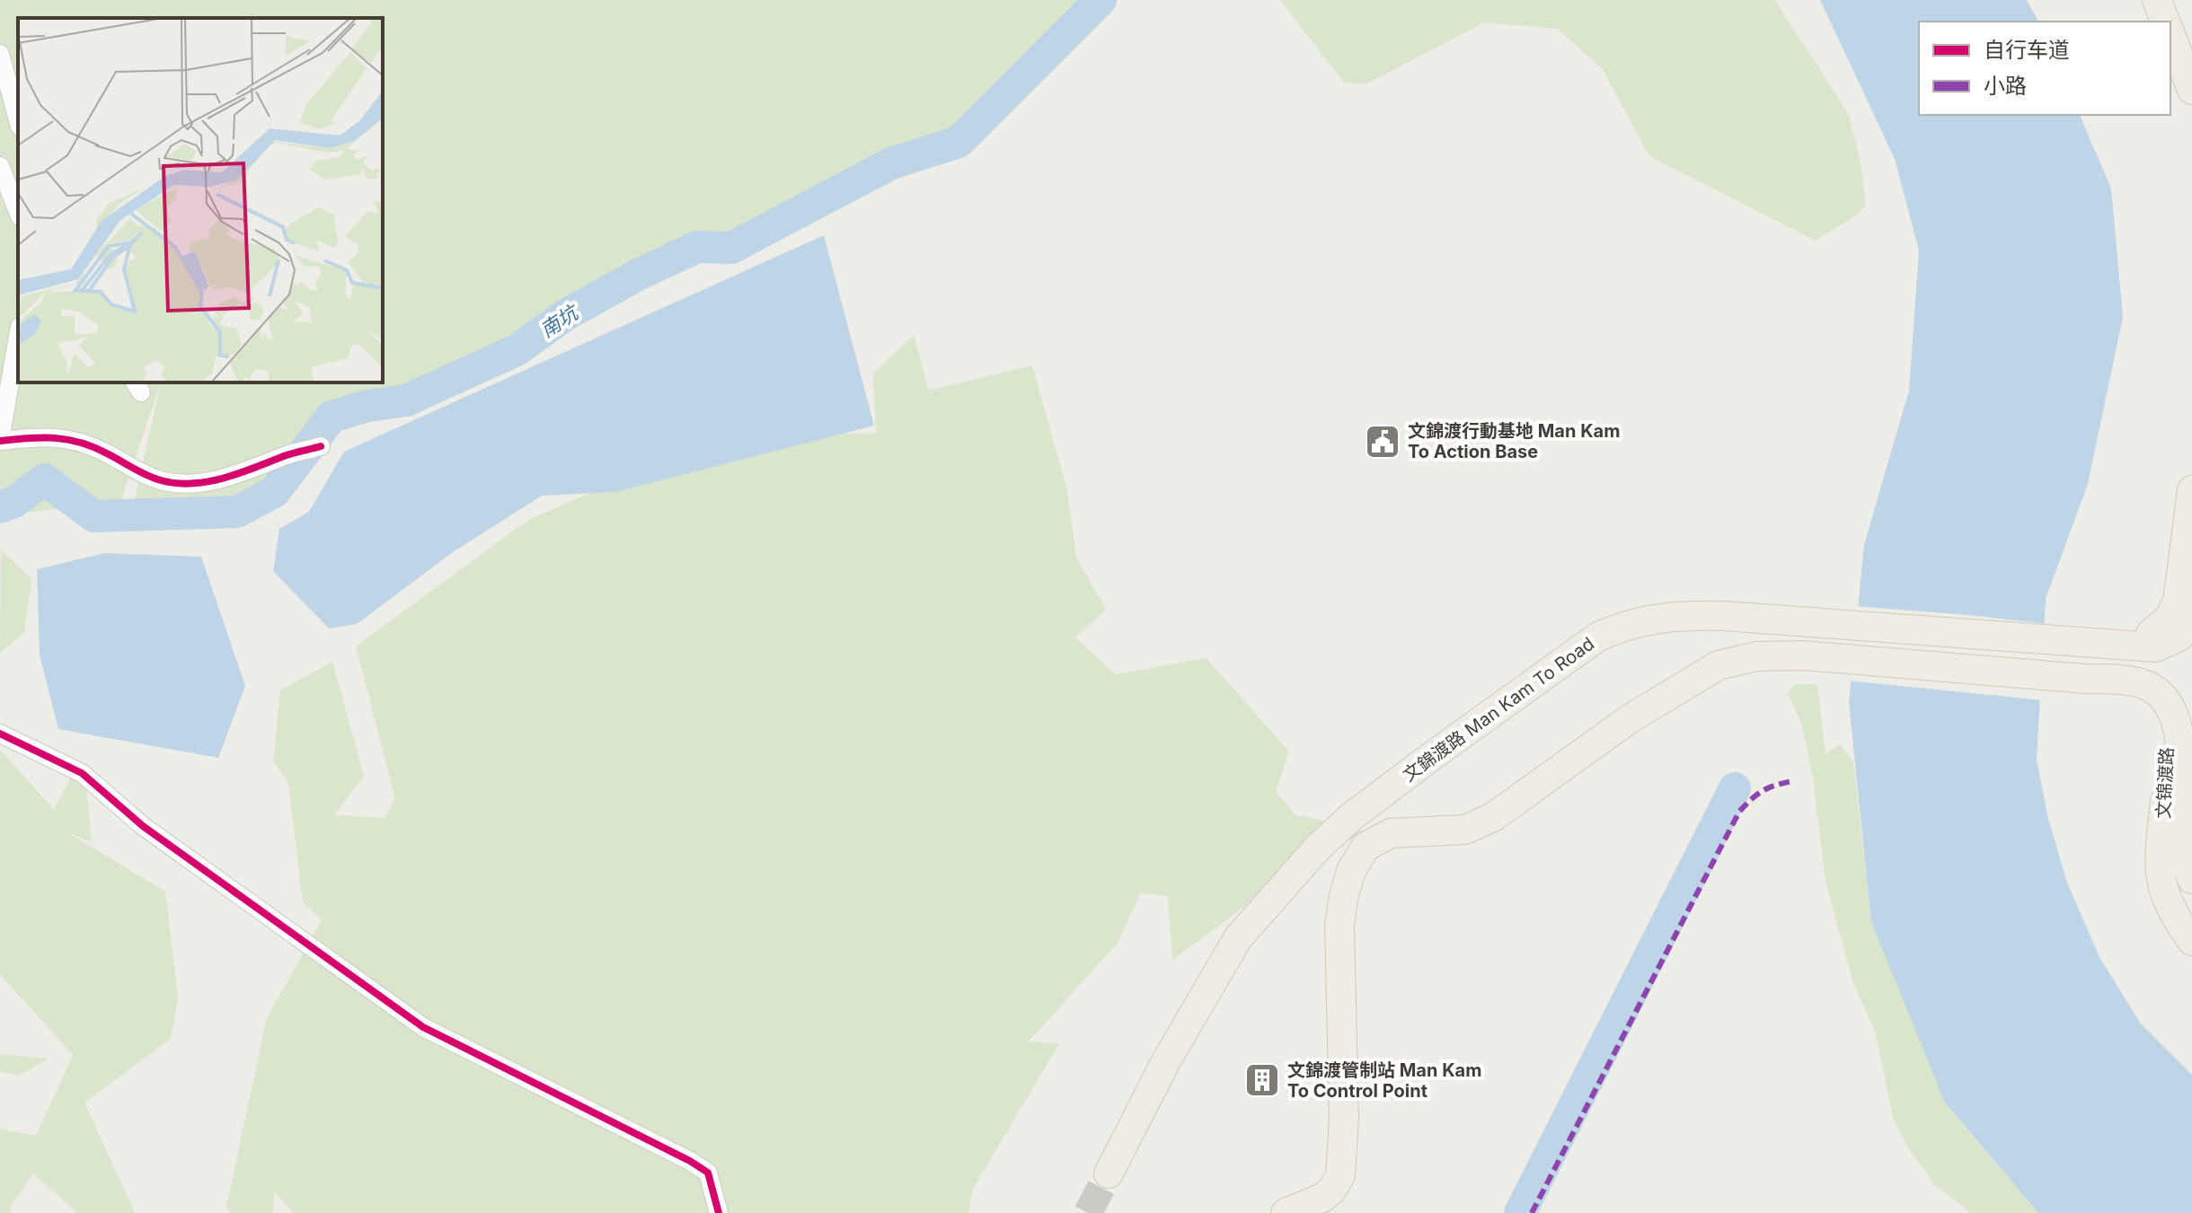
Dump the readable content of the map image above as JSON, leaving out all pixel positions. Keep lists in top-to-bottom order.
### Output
{
  "streets": {
    "main road": ["文錦渡路 Man Kam To Road", "文锦渡路"]
  },
  "water": ["南坑"],
  "places": {
    "public building": ["文錦渡行動基地 Man Kam To Action Base"],
    "building": ["文錦渡管制站 Man Kam To Control Point"]
  },
  "legend": ["自行车道", "小路"]
}
